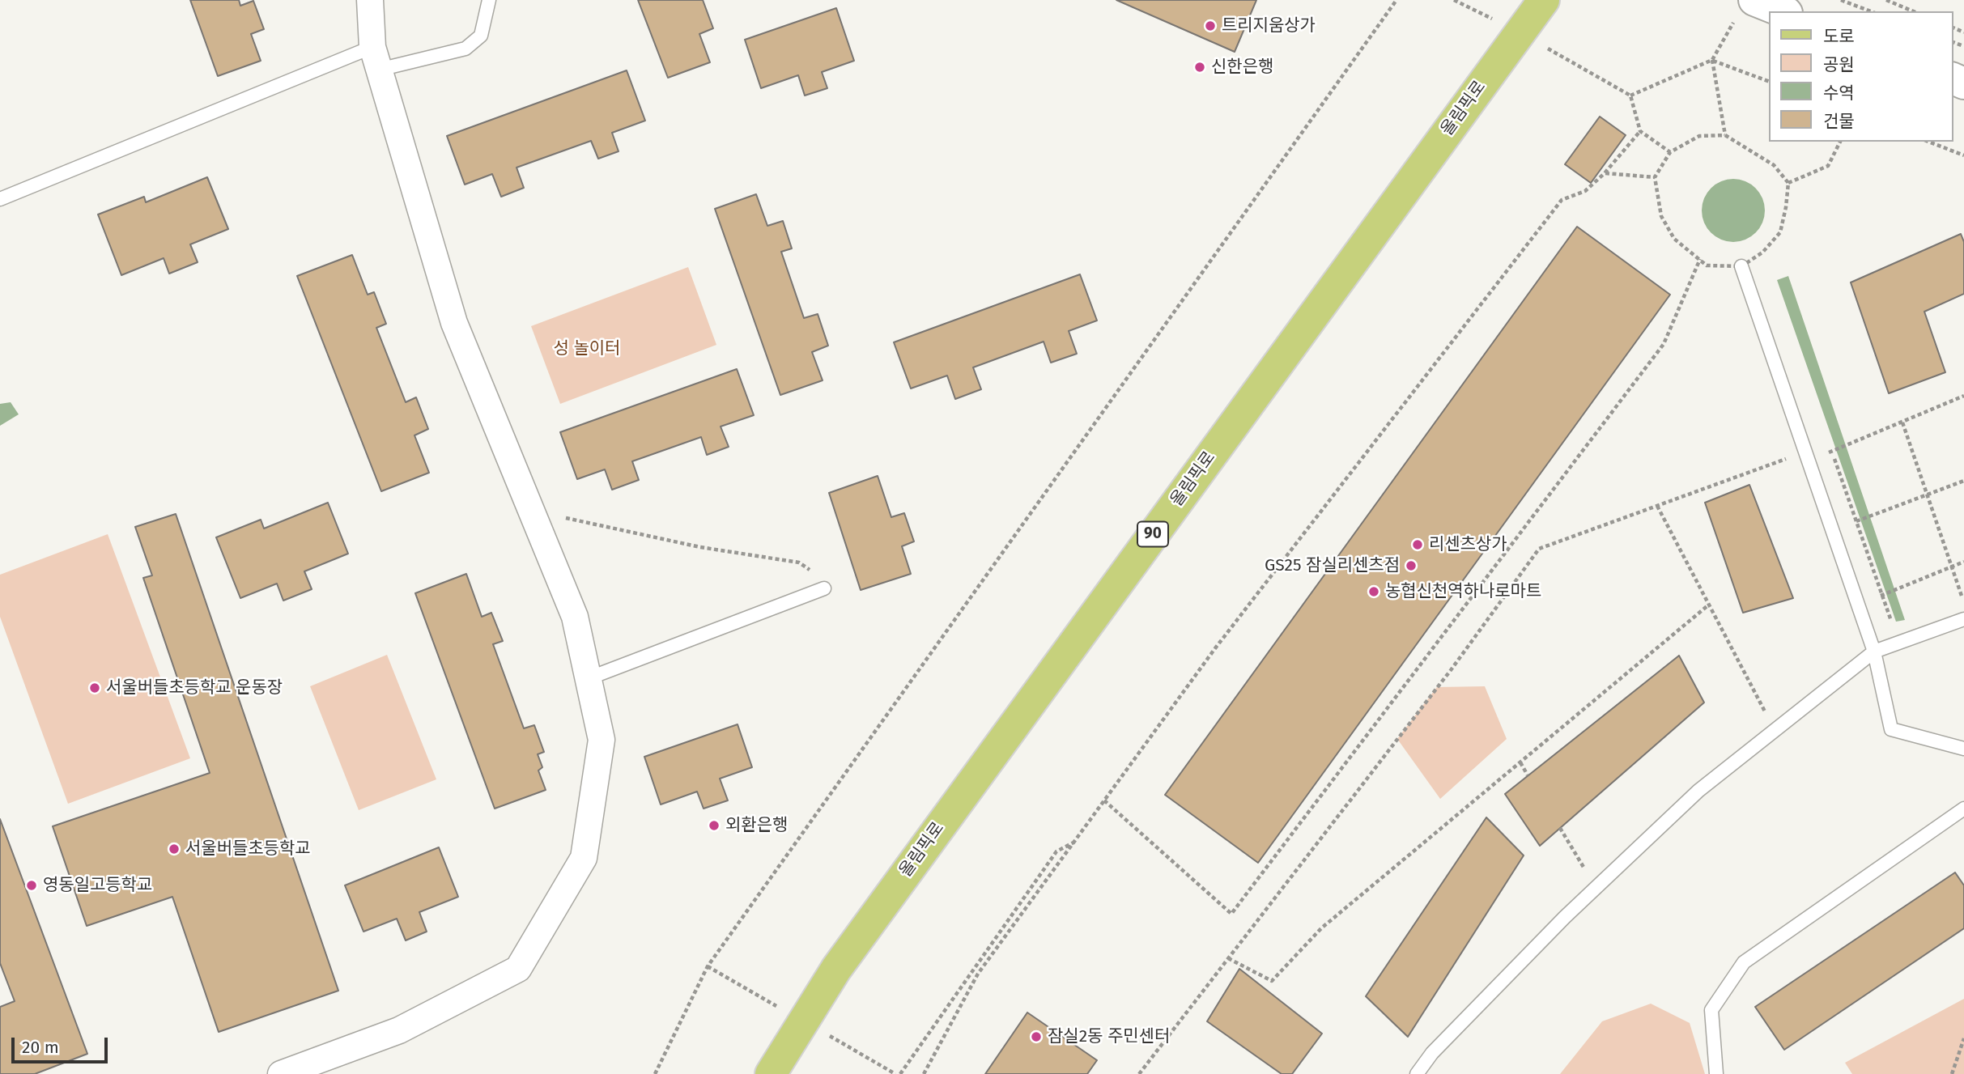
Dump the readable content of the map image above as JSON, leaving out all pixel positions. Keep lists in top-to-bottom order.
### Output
{
  "streets": {
    "main road": ["올림픽로", "90"]
  },
  "parks": ["성 놀이터"],
  "places": [
    "트리지움상가",
    "신한은행",
    "리센츠상가",
    "GS25 잠실리센츠점",
    "농협신천역하나로마트",
    "서울버들초등학교 운동장",
    "외환은행",
    "서울버들초등학교",
    "영동일고등학교",
    "잠실2동 주민센터"
  ],
  "legend": [
    "도로",
    "공원",
    "수역",
    "건물"
  ],
  "scale_bar": "20 m"
}
